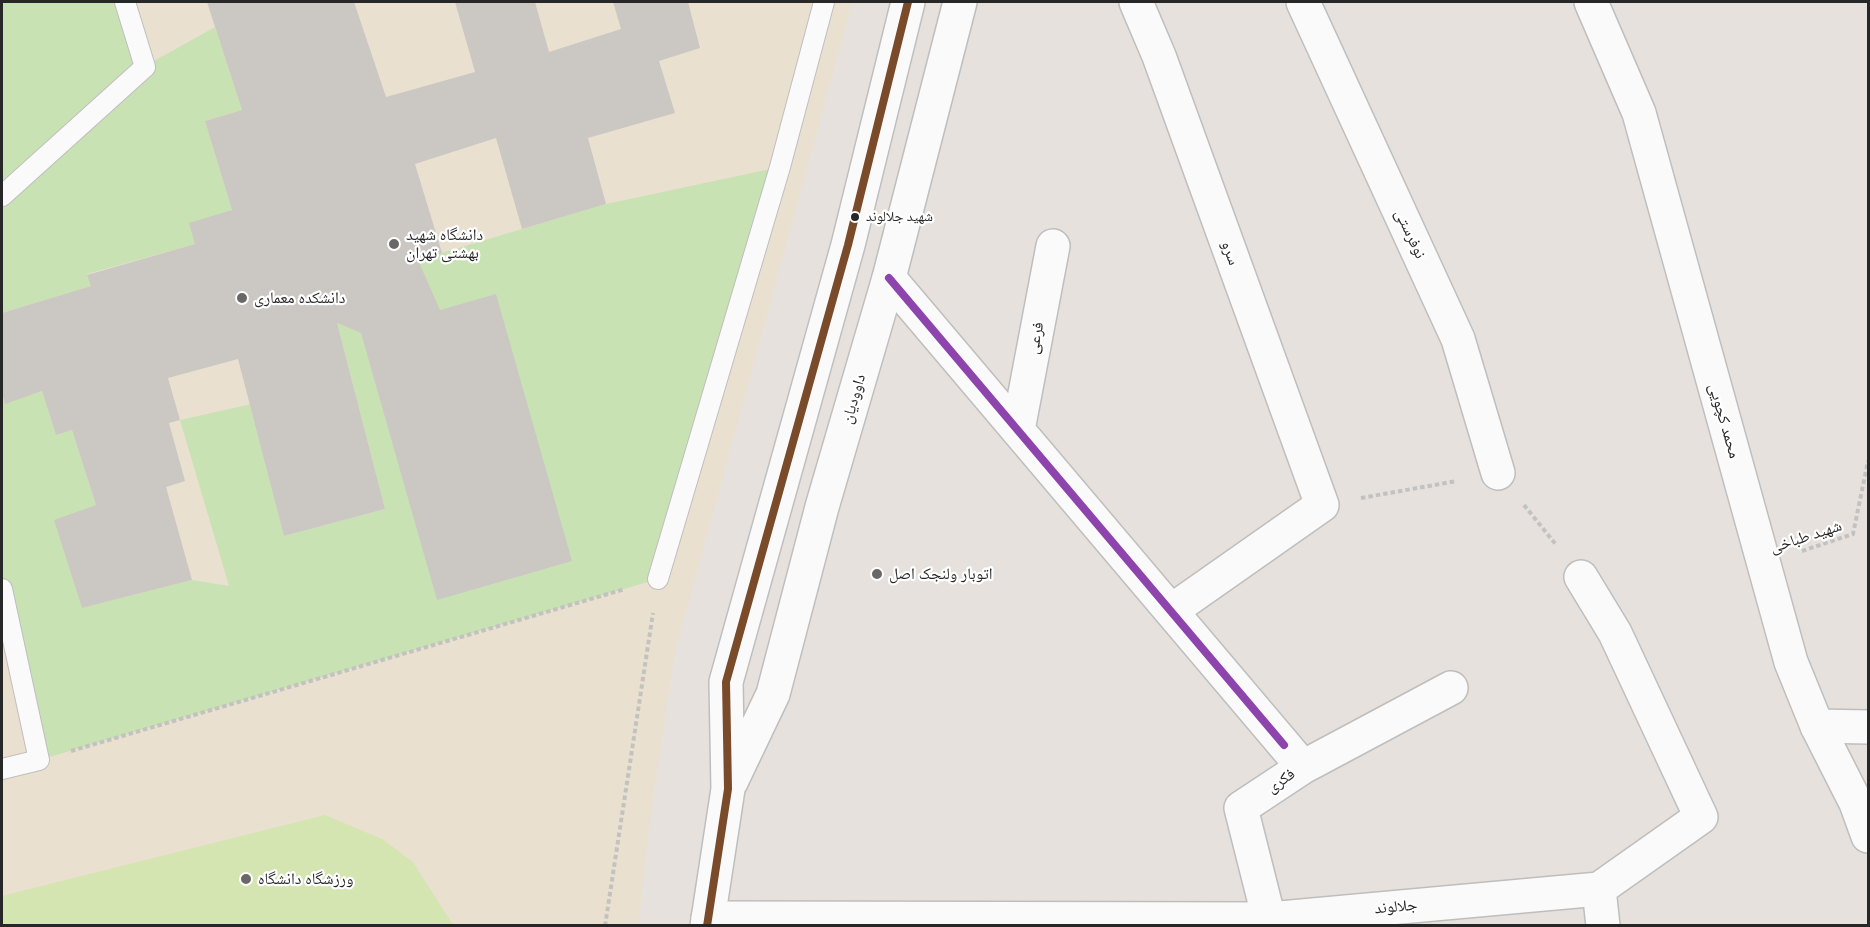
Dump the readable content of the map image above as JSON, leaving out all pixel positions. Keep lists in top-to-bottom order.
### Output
{
  "streets": {
    "street": [
      "نوفرستی",
      "سرو",
      "فرعی",
      "داوودیان",
      "محمد کچویی",
      "فکری",
      "جلالوند"
    ],
    "path": ["شهید طباخی"]
  },
  "crossings": [
    ["فرعی", "فکری"],
    ["داوودیان", "فکری"],
    ["داوودیان", "جلالوند"],
    ["محمد کچویی", "شهید طباخی"],
    ["فکری", "جلالوند"]
  ],
  "places": [
    "شهید جلالوند",
    "دانشگاه شهید بهشتی تهران",
    "دانشکده معماری",
    "اتوبار ولنجک اصل",
    "ورزشگاه دانشگاه"
  ]
}
